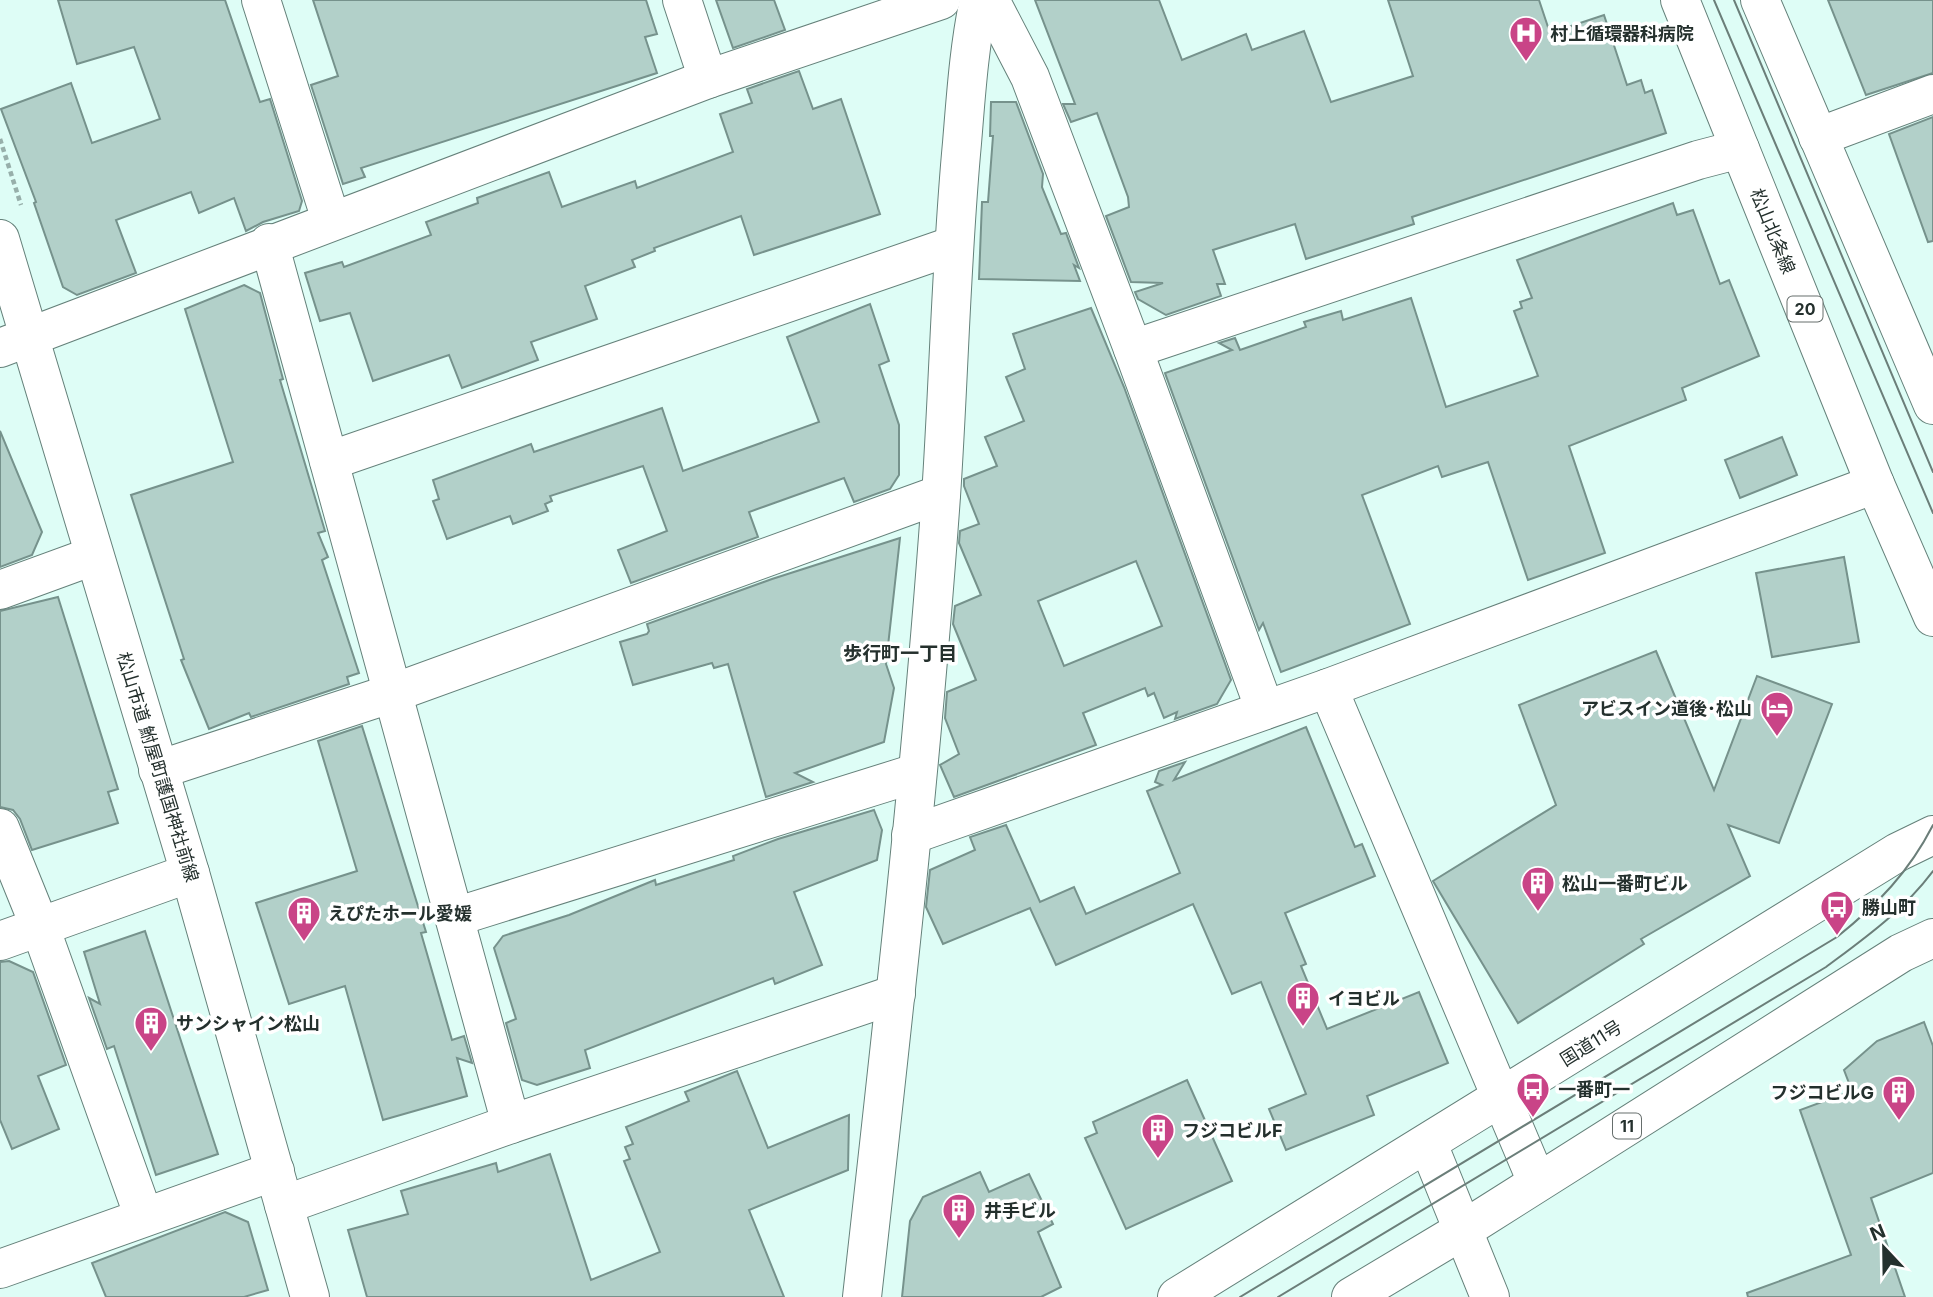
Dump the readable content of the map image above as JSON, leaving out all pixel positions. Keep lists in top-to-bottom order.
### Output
{
  "streets": {
    "main road": [
      "松山北条線",
      "20",
      "松山市道 鮒屋町護国神社前線",
      "国道11号",
      "11"
    ]
  },
  "districts": ["歩行町一丁目"],
  "places": {
    "hospital": ["村上循環器科病院"],
    "hotel": ["アビスイン道後･松山"],
    "building": [
      "松山一番町ビル",
      "えぴたホール愛媛",
      "イヨビル",
      "サンシャイン松山",
      "フジコビルG",
      "フジコビルF",
      "井手ビル"
    ],
    "bus stop": ["勝山町", "一番町一"]
  },
  "north": "top"
}
